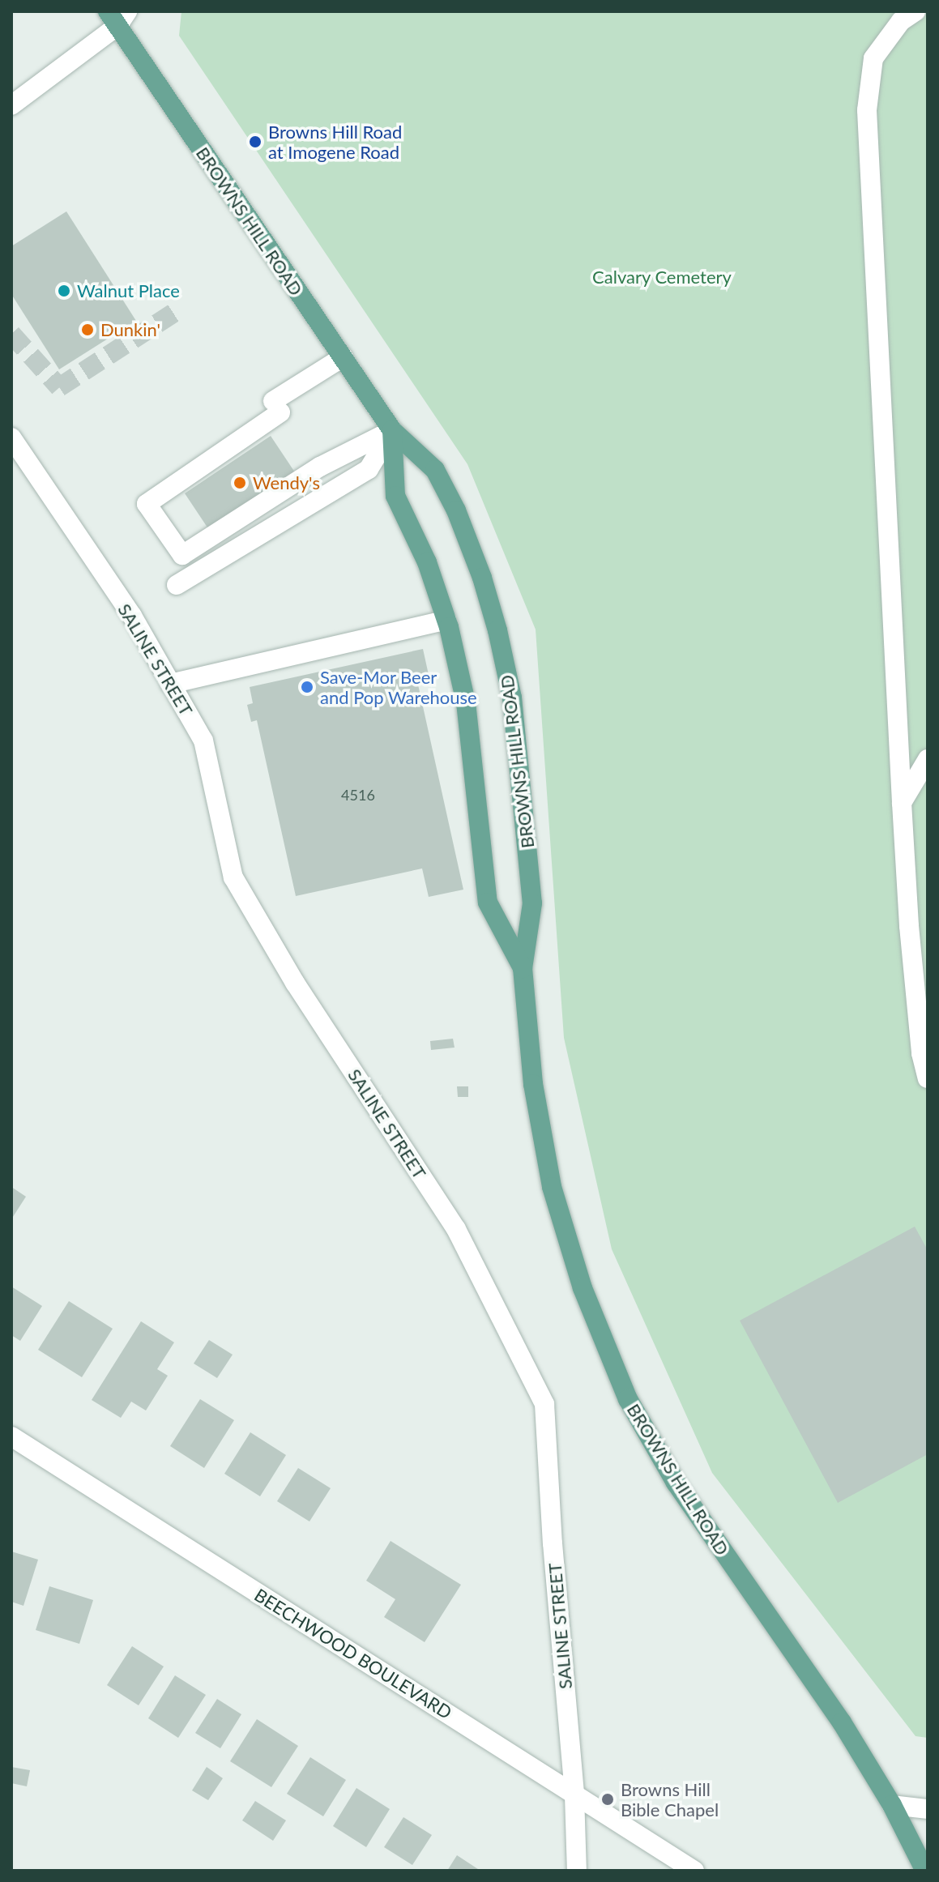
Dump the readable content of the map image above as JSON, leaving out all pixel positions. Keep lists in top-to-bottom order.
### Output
{
  "streets": {
    "main road": ["BROWNS HILL ROAD"],
    "street": ["SALINE STREET", "BEECHWOOD BOULEVARD"]
  },
  "crossings": [
    ["SALINE STREET", "BEECHWOOD BOULEVARD"]
  ],
  "parks": ["Calvary Cemetery"],
  "places": [
    "Browns Hill Road at Imogene Road",
    "Walnut Place",
    "Dunkin'",
    "Wendy's",
    "Save-Mor Beer and Pop Warehouse",
    "Browns Hill Bible Chapel"
  ],
  "house_numbers": ["4516"]
}
